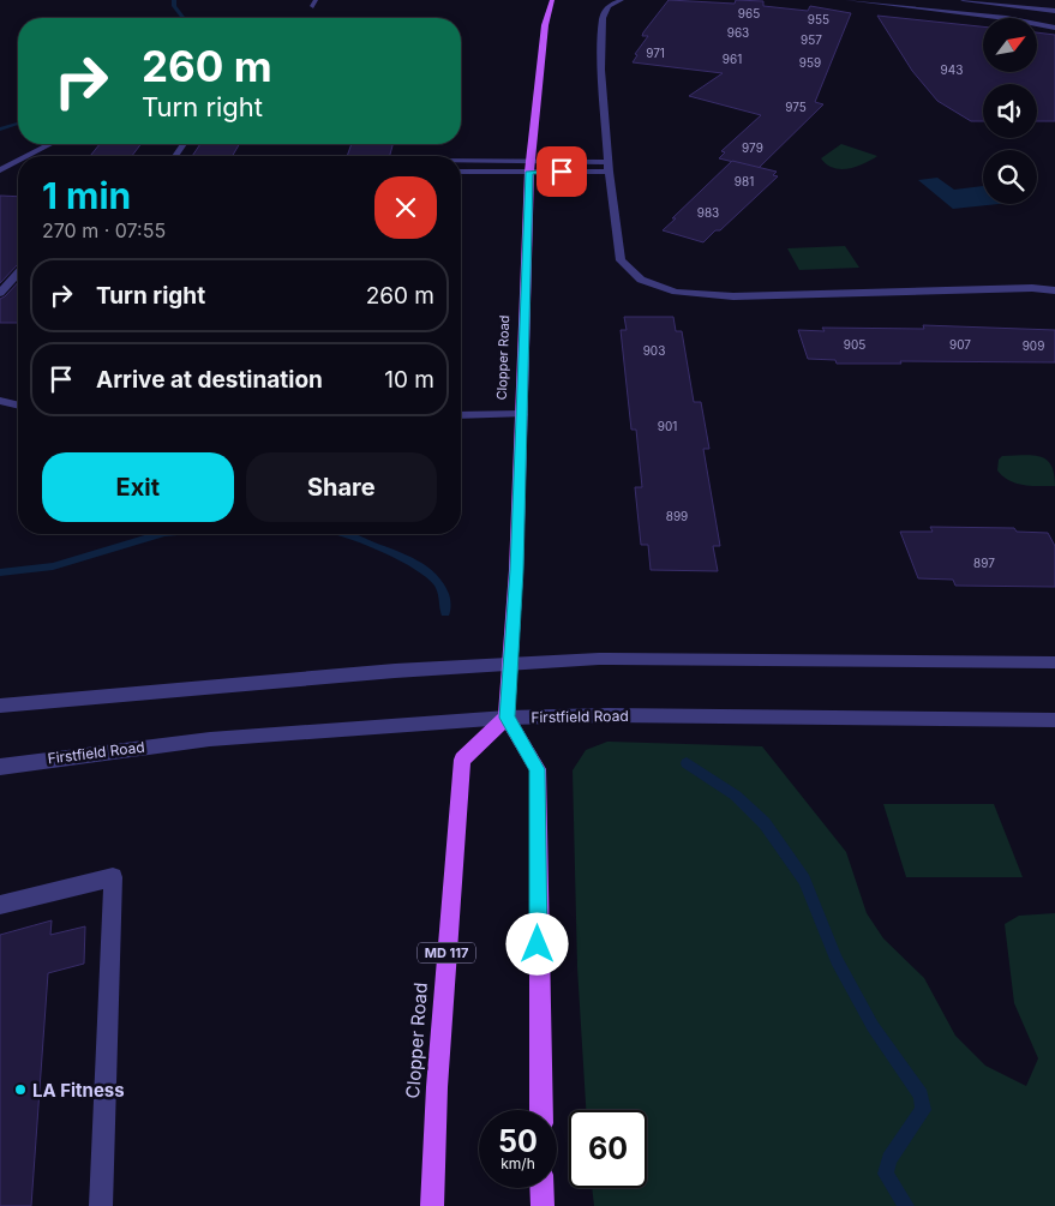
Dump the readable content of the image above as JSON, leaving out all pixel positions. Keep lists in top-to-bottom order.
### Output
{
  "streets": {
    "main road": ["Clopper Road", "MD 117"],
    "street": ["Firstfield Road"]
  },
  "crossings": [
    ["Clopper Road", "Firstfield Road"]
  ],
  "places": ["LA Fitness"],
  "house_numbers": [
    "965",
    "955",
    "963",
    "957",
    "971",
    "961",
    "959",
    "943",
    "975",
    "979",
    "981",
    "983",
    "905",
    "907",
    "909",
    "903",
    "901",
    "899",
    "897"
  ],
  "north": "top right",
  "page": {
    "turn": ["260 m", "Turn right"],
    "heading": ["1 min", "270 m · 07:55"],
    "list": [
      {
        "name": "Turn right",
        "value": "260 m"
      },
      {
        "name": "Arrive at destination",
        "value": "10 m"
      }
    ],
    "buttons": ["Exit", "Share"],
    "speed": "50 km/h",
    "limit": "60"
  }
}
